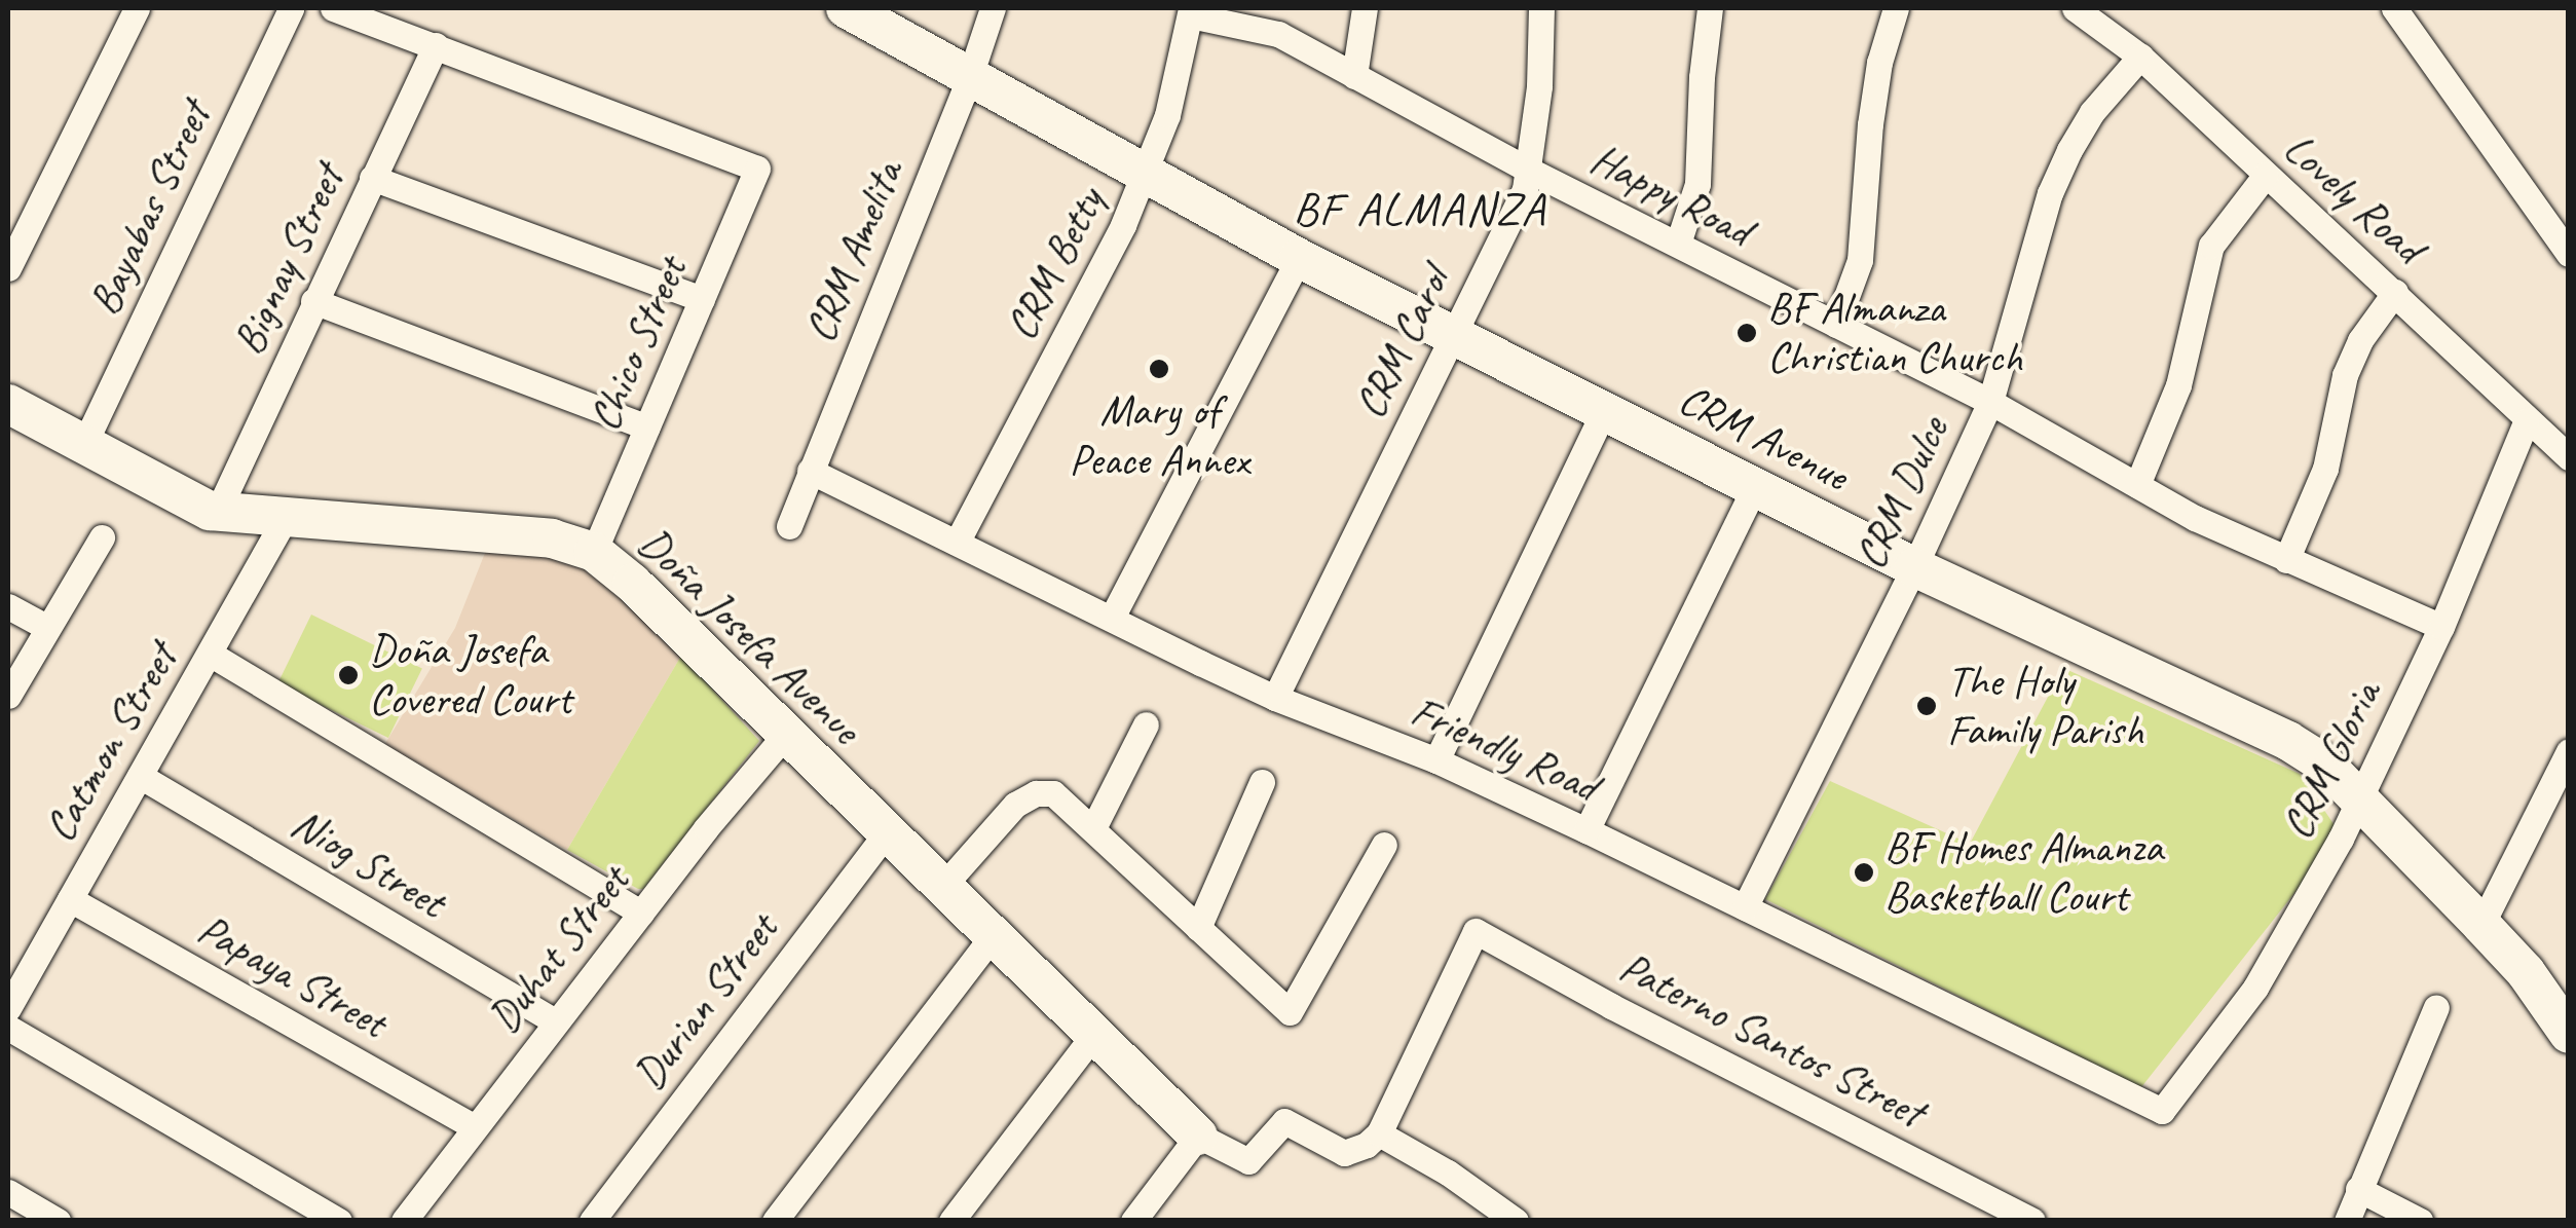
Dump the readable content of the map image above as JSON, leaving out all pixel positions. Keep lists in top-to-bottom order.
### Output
{
  "streets": {
    "street": [
      "Happy Road",
      "Lovely Road",
      "Bayabas Street",
      "CRM Amelita",
      "Bignay Street",
      "CRM Betty",
      "CRM Carol",
      "Chico Street",
      "CRM Avenue",
      "CRM Dulce",
      "Doña Josefa Avenue",
      "Catmon Street",
      "Friendly Road",
      "CRM Gloria",
      "Niog Street",
      "Duhat Street",
      "Papaya Street",
      "Durian Street",
      "Paterno Santos Street"
    ]
  },
  "crossings": [
    ["Happy Road", "CRM Betty"],
    ["Happy Road", "CRM Carol"],
    ["Happy Road", "CRM Dulce"],
    ["Happy Road", "CRM Gloria"],
    ["Lovely Road", "CRM Dulce"],
    ["Lovely Road", "CRM Gloria"],
    ["Bayabas Street", "Doña Josefa Avenue"],
    ["CRM Amelita", "CRM Avenue"],
    ["CRM Amelita", "Friendly Road"],
    ["Bignay Street", "Chico Street"],
    ["Bignay Street", "Doña Josefa Avenue"],
    ["CRM Betty", "CRM Avenue"],
    ["CRM Betty", "Friendly Road"],
    ["CRM Carol", "CRM Avenue"],
    ["CRM Carol", "Friendly Road"],
    ["Chico Street", "Doña Josefa Avenue"],
    ["CRM Avenue", "CRM Dulce"],
    ["CRM Avenue", "CRM Gloria"],
    ["CRM Dulce", "Friendly Road"],
    ["Doña Josefa Avenue", "Catmon Street"],
    ["Doña Josefa Avenue", "Duhat Street"],
    ["Doña Josefa Avenue", "Durian Street"],
    ["Doña Josefa Avenue", "Paterno Santos Street"],
    ["Catmon Street", "Niog Street"],
    ["Catmon Street", "Papaya Street"],
    ["Friendly Road", "CRM Gloria"],
    ["Niog Street", "Duhat Street"],
    ["Duhat Street", "Papaya Street"]
  ],
  "districts": ["BF ALMANZA"],
  "places": [
    "BF Almanza Christian Church",
    "Mary of Peace Annex",
    "Doña Josefa Covered Court",
    "The Holy Family Parish",
    "BF Homes Almanza Basketball Court"
  ]
}
